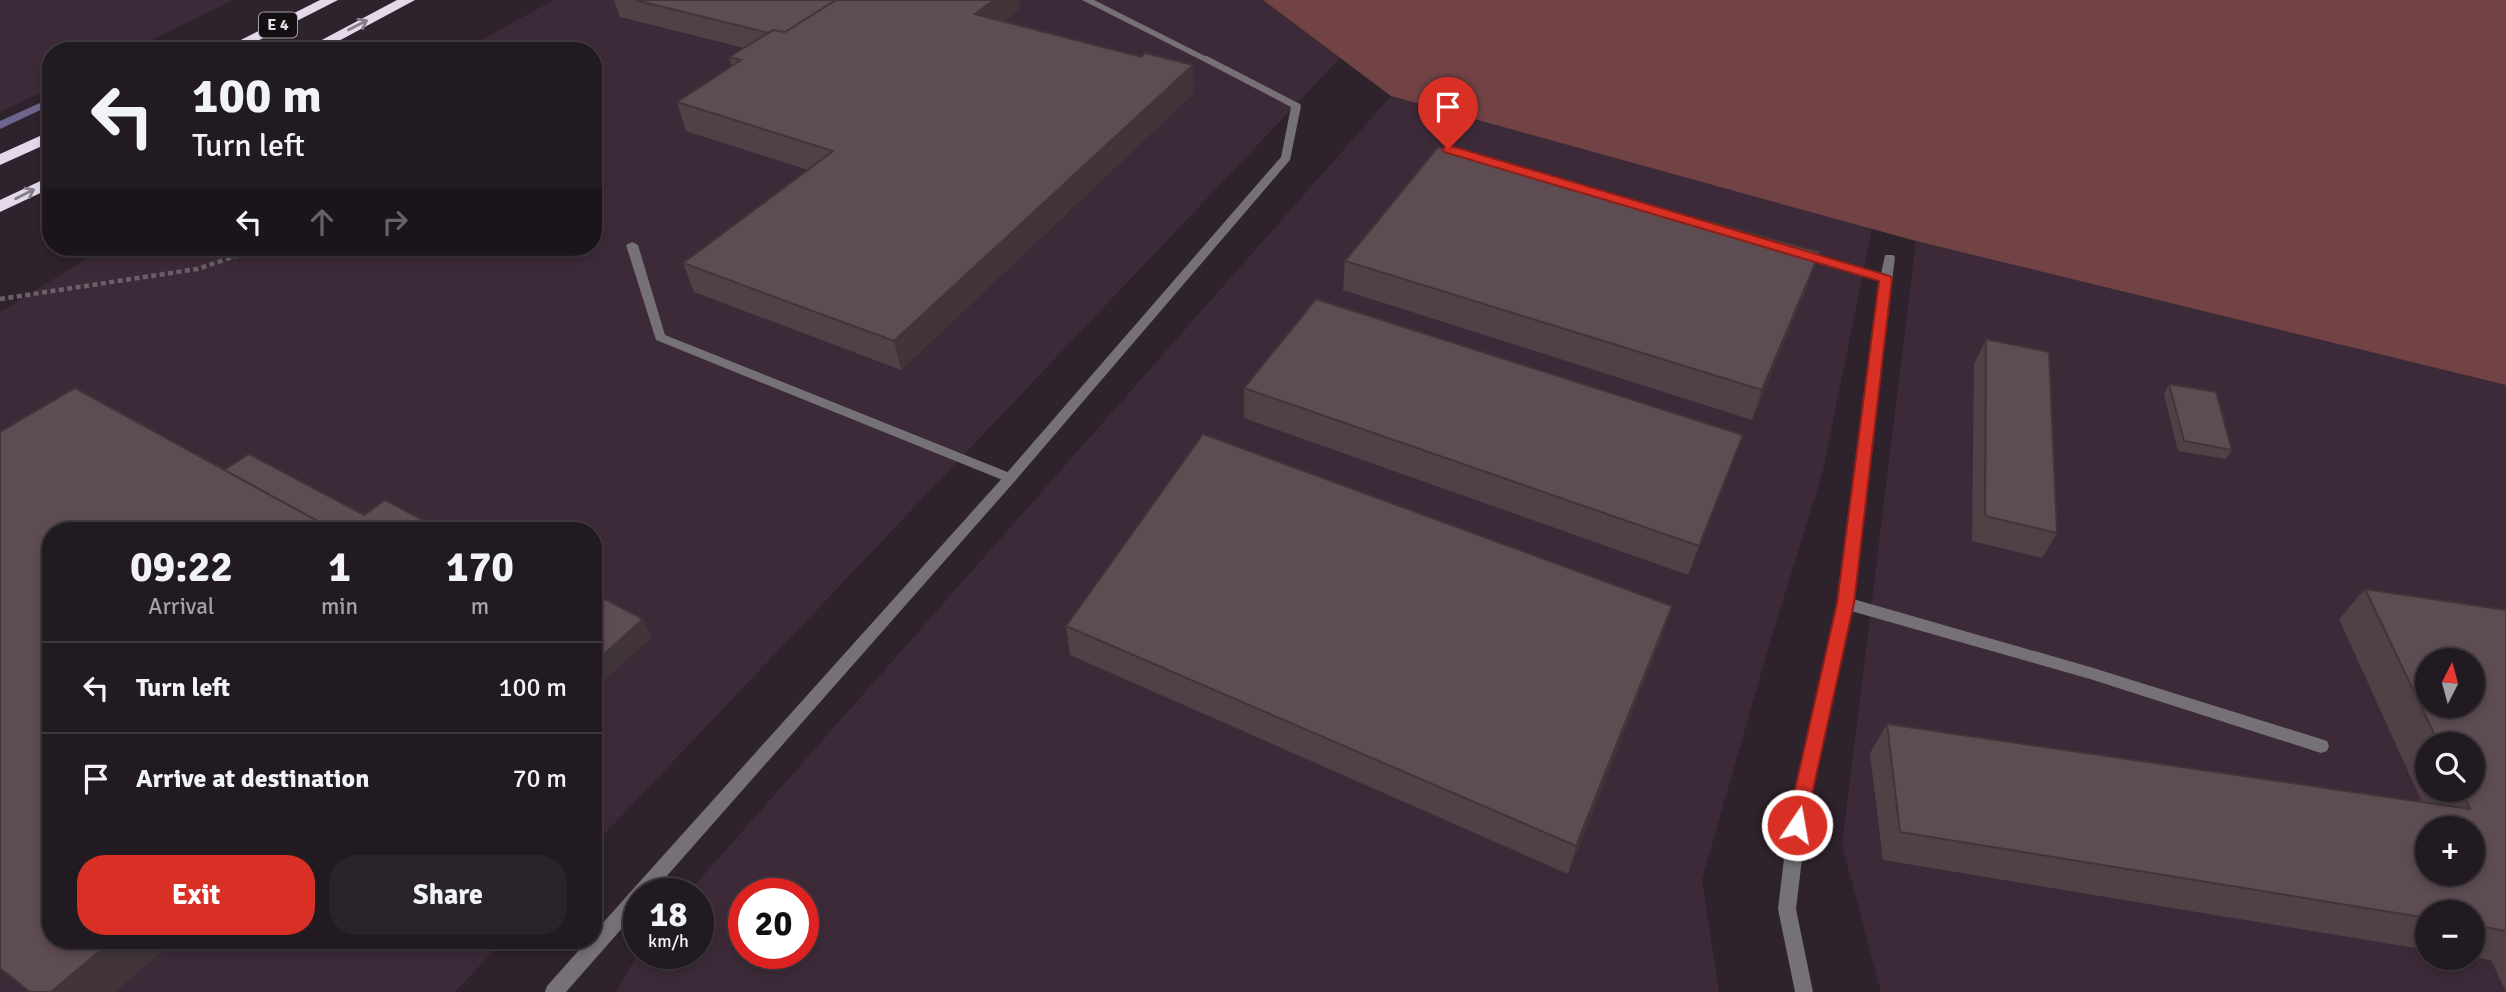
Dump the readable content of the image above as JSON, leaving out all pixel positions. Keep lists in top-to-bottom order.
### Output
{
  "streets": {
    "highway": ["E 4"]
  },
  "north": "top",
  "page": {
    "turn": ["100 m", "Turn left"],
    "eta": [
      "09:22",
      "Arrival",
      "1",
      "min",
      "170",
      "m"
    ],
    "list": [
      {
        "name": "Turn left",
        "value": "100 m"
      },
      {
        "name": "Arrive at destination",
        "value": "70 m"
      }
    ],
    "map_buttons": ["+", "−"],
    "buttons": ["Exit", "Share"],
    "speed": "18 km/h",
    "limit": "20"
  }
}
